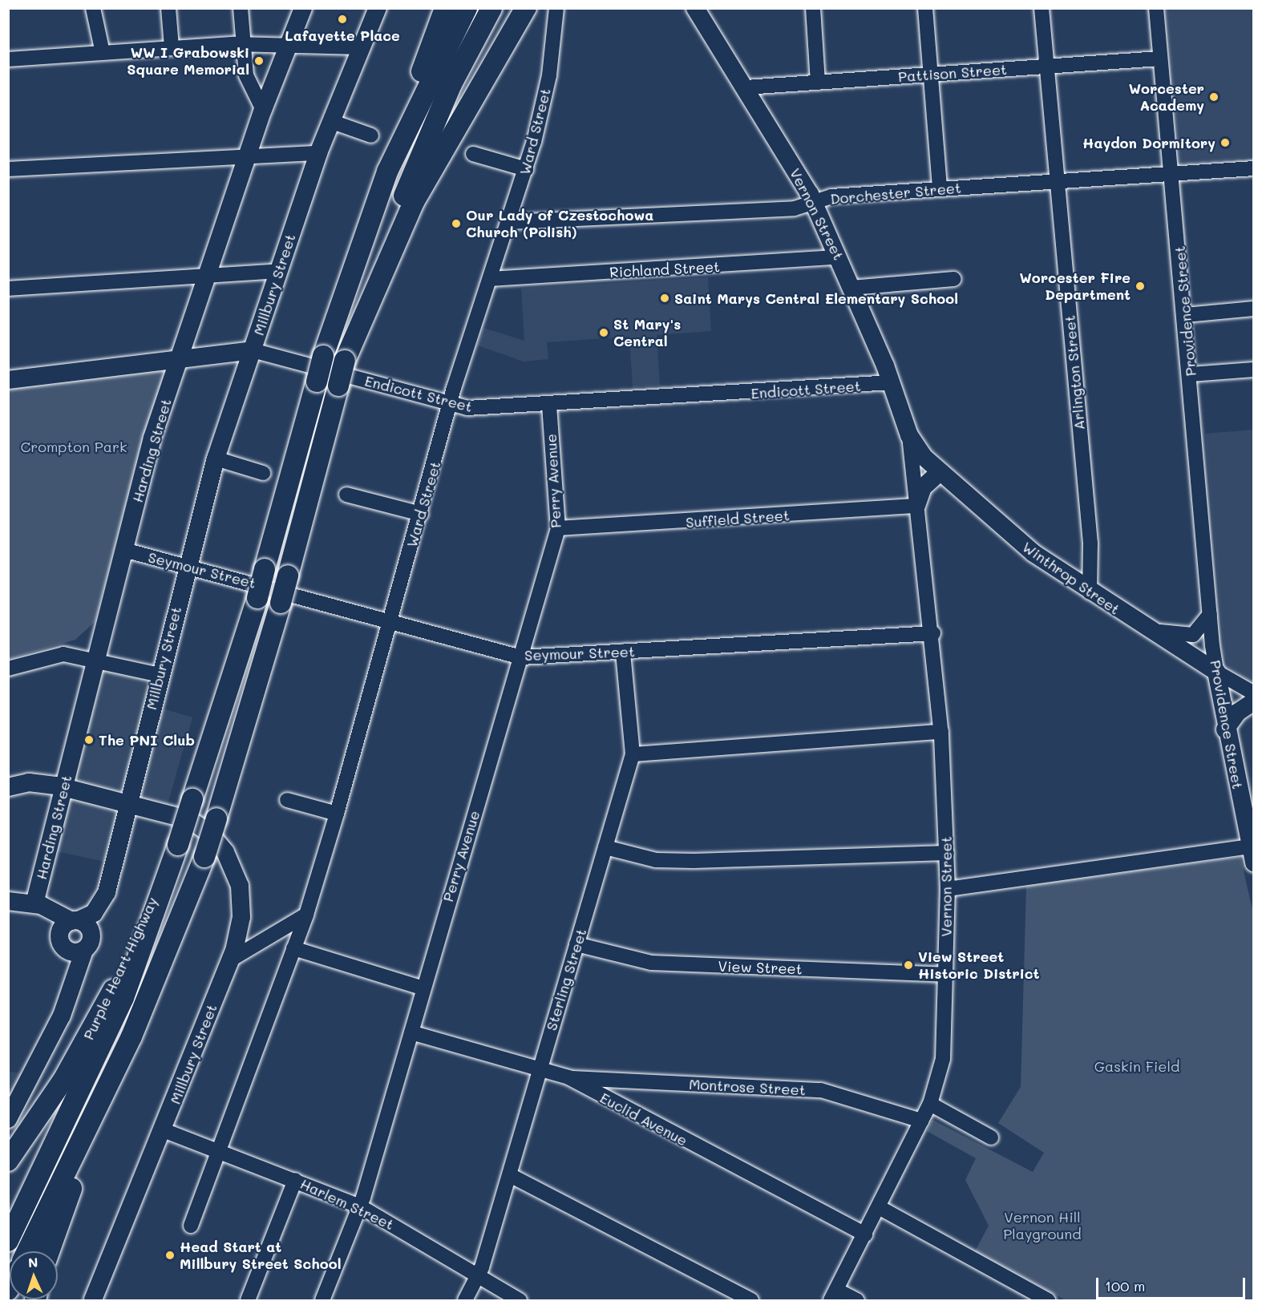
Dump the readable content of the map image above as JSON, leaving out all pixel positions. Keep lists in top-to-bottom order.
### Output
{
  "streets": {
    "highway": ["Purple Heart Highway"],
    "main road": [
      "Vernon Street",
      "Millbury Street",
      "Providence Street",
      "Endicott Street",
      "Harding Street",
      "Winthrop Street"
    ],
    "street": [
      "Pattison Street",
      "Ward Street",
      "Dorchester Street",
      "Richland Street",
      "Arlington Street",
      "Perry Avenue",
      "Suffield Street",
      "Seymour Street",
      "View Street",
      "Sterling Street",
      "Montrose Street",
      "Euclid Avenue",
      "Harlem Street"
    ]
  },
  "crossings": [
    ["Pattison Street", "Vernon Street"],
    ["Pattison Street", "Providence Street"],
    ["Pattison Street", "Arlington Street"],
    ["Ward Street", "Dorchester Street"],
    ["Ward Street", "Richland Street"],
    ["Ward Street", "Endicott Street"],
    ["Ward Street", "Seymour Street"],
    ["Ward Street", "Harlem Street"],
    ["Dorchester Street", "Vernon Street"],
    ["Dorchester Street", "Providence Street"],
    ["Dorchester Street", "Arlington Street"],
    ["Vernon Street", "Richland Street"],
    ["Vernon Street", "Endicott Street"],
    ["Vernon Street", "Suffield Street"],
    ["Vernon Street", "Seymour Street"],
    ["Vernon Street", "Winthrop Street"],
    ["Vernon Street", "View Street"],
    ["Vernon Street", "Montrose Street"],
    ["Vernon Street", "Euclid Avenue"],
    ["Millbury Street", "Endicott Street"],
    ["Millbury Street", "Seymour Street"],
    ["Millbury Street", "Harlem Street"],
    ["Providence Street", "Winthrop Street"],
    ["Arlington Street", "Winthrop Street"],
    ["Endicott Street", "Harding Street"],
    ["Endicott Street", "Perry Avenue"],
    ["Harding Street", "Seymour Street"],
    ["Perry Avenue", "Suffield Street"],
    ["Perry Avenue", "Seymour Street"],
    ["Perry Avenue", "Euclid Avenue"],
    ["Perry Avenue", "Harlem Street"],
    ["Seymour Street", "Sterling Street"],
    ["View Street", "Sterling Street"],
    ["Sterling Street", "Euclid Avenue"],
    ["Sterling Street", "Harlem Street"],
    ["Montrose Street", "Euclid Avenue"]
  ],
  "parks": ["Crompton Park", "Gaskin Field", "Vernon Hill Playground"],
  "places": [
    "Lafayette Place",
    "WW I Grabowski Square Memorial",
    "Worcester Academy",
    "Haydon Dormitory",
    "Our Lady of Czestochowa Church (Polish)",
    "Worcester Fire Department",
    "Saint Marys Central Elementary School",
    "St Mary's Central",
    "The PNI Club",
    "View Street Historic District",
    "Head Start at Millbury Street School"
  ],
  "scale_bar": "100 m",
  "north": "top"
}
